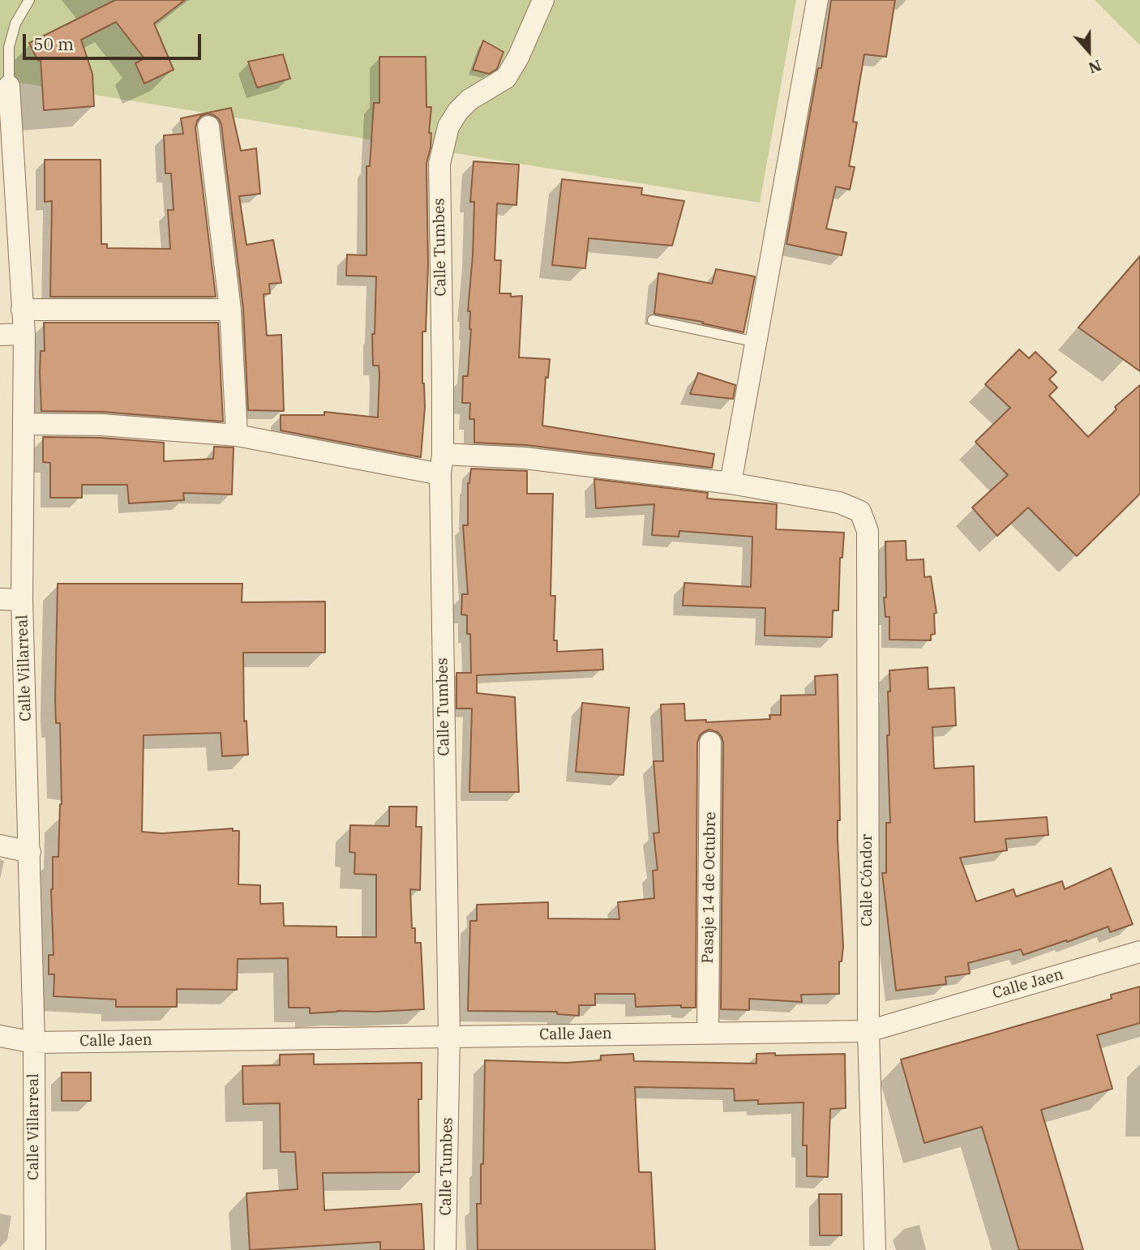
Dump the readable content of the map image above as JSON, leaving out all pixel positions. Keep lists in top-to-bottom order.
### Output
{
  "streets": {
    "street": [
      "Calle Tumbes",
      "Calle Villarreal",
      "Calle Cóndor",
      "Pasaje 14 de Octubre",
      "Calle Jaen"
    ]
  },
  "crossings": [
    ["Calle Tumbes", "Calle Jaen"],
    ["Calle Villarreal", "Calle Jaen"],
    ["Calle Cóndor", "Calle Jaen"],
    ["Pasaje 14 de Octubre", "Calle Jaen"]
  ],
  "scale_bar": "50 m",
  "north": "bottom"
}
